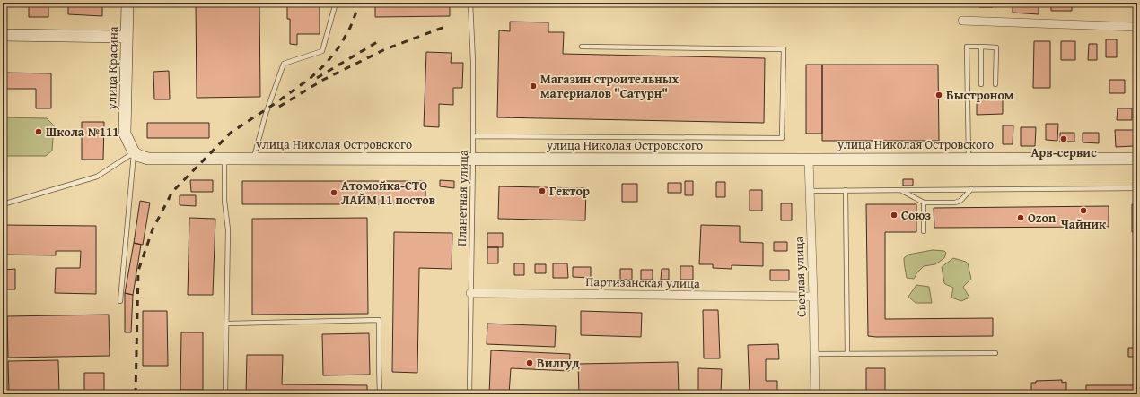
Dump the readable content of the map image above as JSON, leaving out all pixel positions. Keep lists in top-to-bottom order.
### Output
{
  "streets": {
    "street": [
      "улица Красина",
      "улица Николая Островского",
      "Светлая улица",
      "Партизанская улица"
    ],
    "lane": ["Планетная улица"]
  },
  "crossings": [
    ["улица Красина", "улица Николая Островского"],
    ["улица Николая Островского", "Планетная улица"],
    ["улица Николая Островского", "Светлая улица"],
    ["Планетная улица", "Партизанская улица"],
    ["Светлая улица", "Партизанская улица"]
  ],
  "places": [
    "Магазин строительных материалов \"Сатурн\"",
    "Быстроном",
    "Школа №111",
    "Арв-сервис",
    "Гектор",
    "Атомойка-СТО ЛАЙМ 11 постов",
    "Чайник",
    "Союз",
    "Ozon",
    "Вилгуд"
  ]
}
